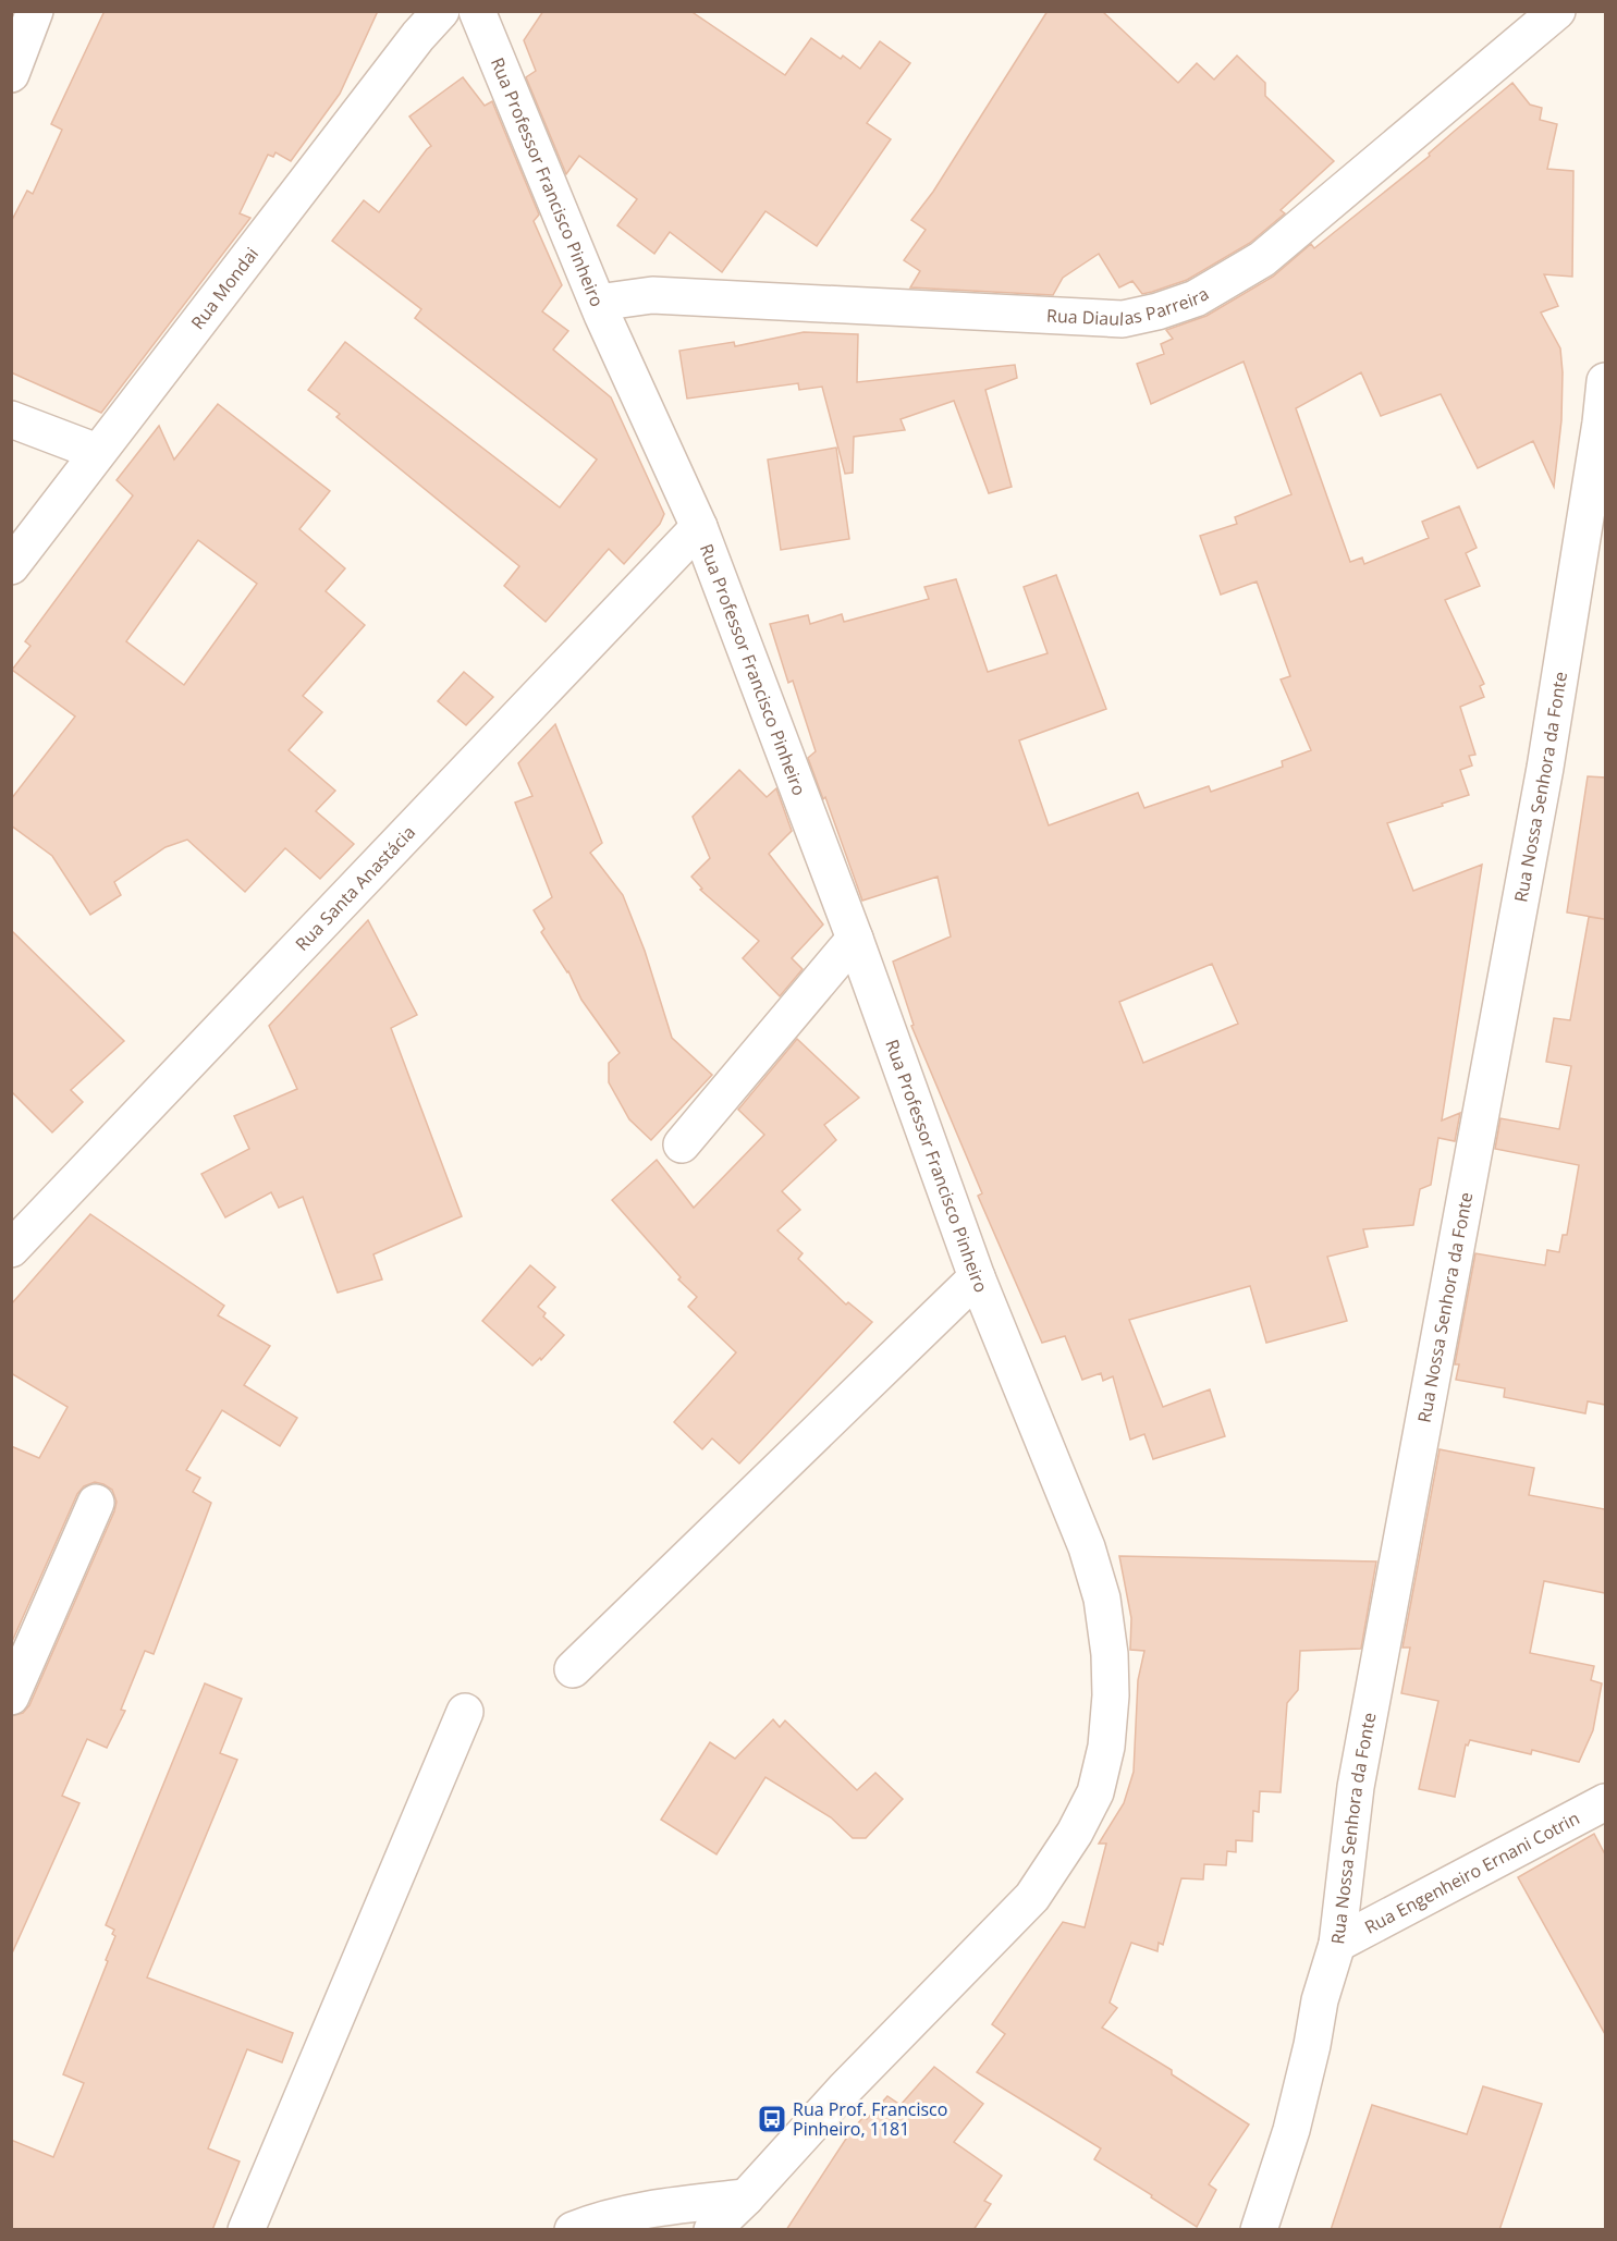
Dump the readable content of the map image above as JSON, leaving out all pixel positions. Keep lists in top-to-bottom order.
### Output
{
  "streets": {
    "street": [
      "Rua Professor Francisco Pinheiro",
      "Rua Mondai",
      "Rua Diaulas Parreira",
      "Rua Nossa Senhora da Fonte",
      "Rua Santa Anastácia",
      "Rua Engenheiro Ernani Cotrin"
    ]
  },
  "crossings": [
    ["Rua Professor Francisco Pinheiro", "Rua Diaulas Parreira"],
    ["Rua Professor Francisco Pinheiro", "Rua Santa Anastácia"],
    ["Rua Nossa Senhora da Fonte", "Rua Engenheiro Ernani Cotrin"]
  ],
  "places": {
    "bus stop": ["Rua Prof. Francisco Pinheiro, 1181"]
  }
}
